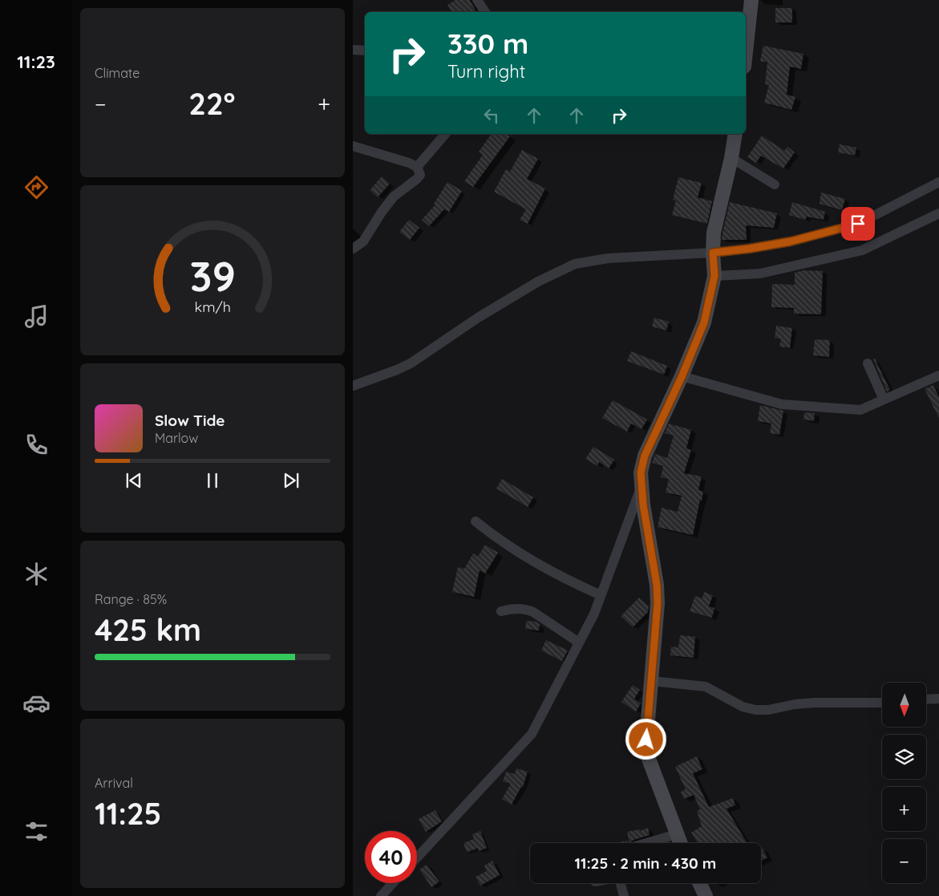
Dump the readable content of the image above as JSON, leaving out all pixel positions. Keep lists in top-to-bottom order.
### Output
{
  "north": "bottom",
  "page": {
    "tabs": "11:23",
    "tile": [
      "Climate",
      ["Range · 85%", "425 km"],
      ["Arrival", "11:25"]
    ],
    "turn": ["330 m", "Turn right"],
    "heat": ["−", "22°", "+"],
    "song": ["Slow Tide", "Marlow"],
    "map_buttons": ["+", "−"],
    "limit": "40",
    "trip": "11:25 · 2 min · 430 m",
    "gauge": ["39", "km/h"]
  }
}
